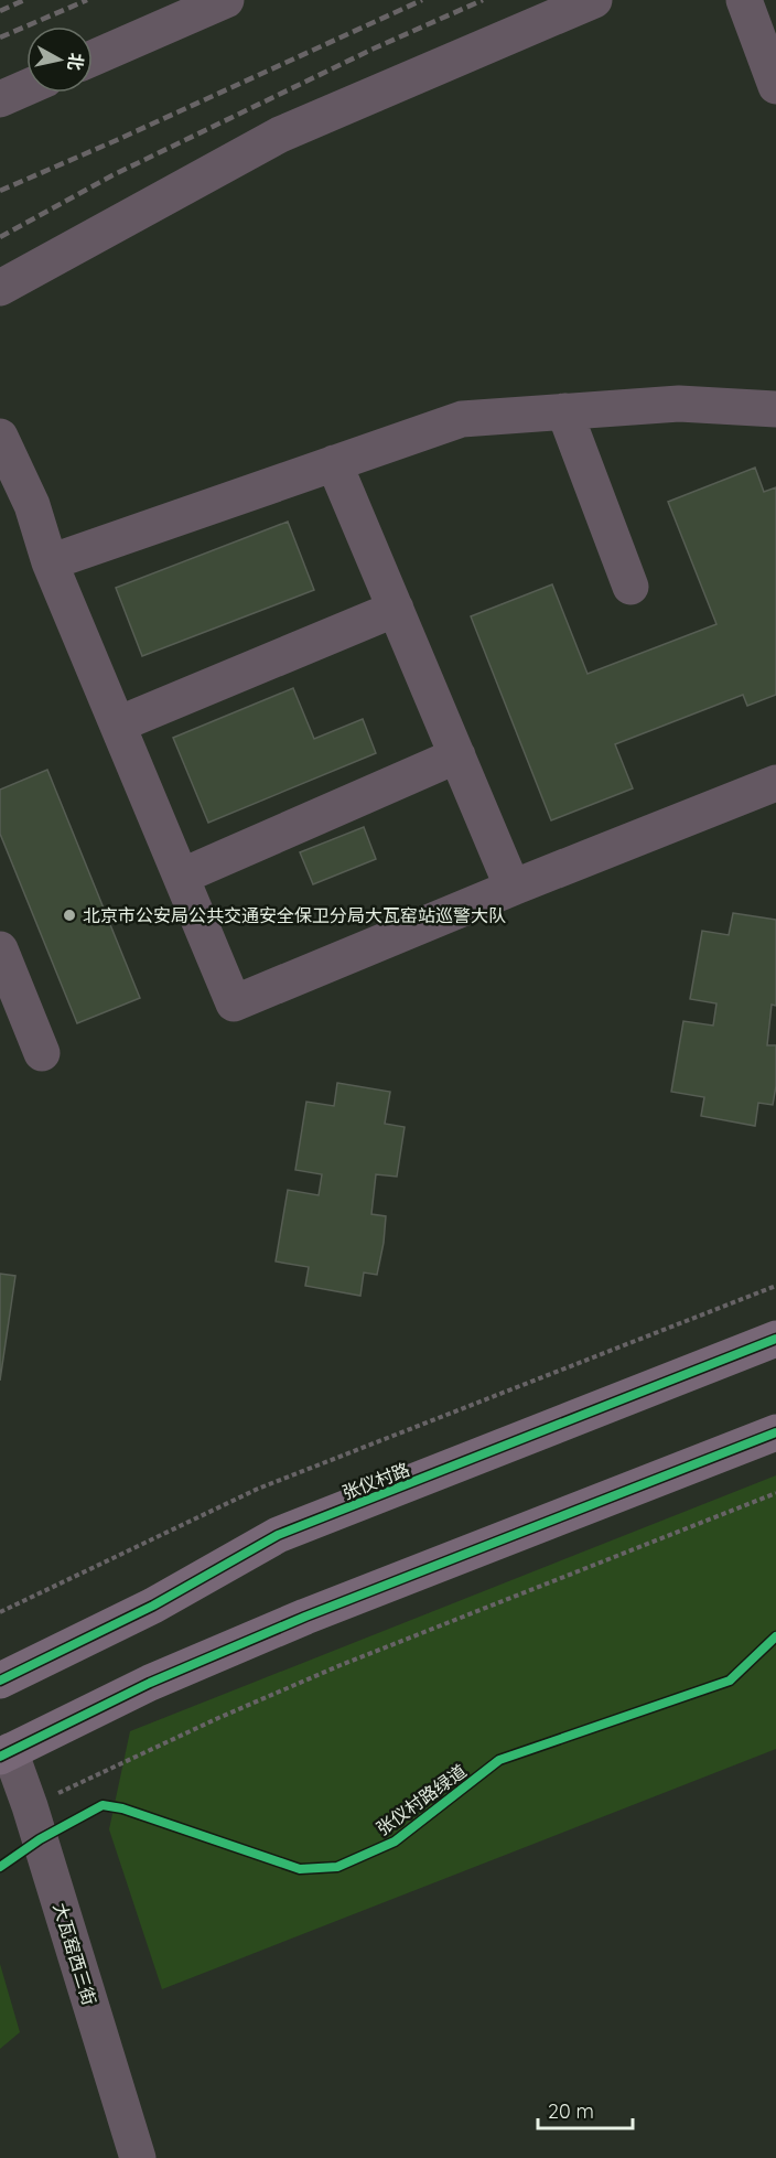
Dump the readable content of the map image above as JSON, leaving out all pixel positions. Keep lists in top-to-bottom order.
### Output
{
  "streets": {
    "main road": ["张仪村路"],
    "street": ["大瓦窑西三街"],
    "cycle path": ["张仪村路绿道"]
  },
  "places": ["北京市公安局公共交通安全保卫分局大瓦窑站巡警大队"],
  "scale_bar": "20 m",
  "north": "right"
}
